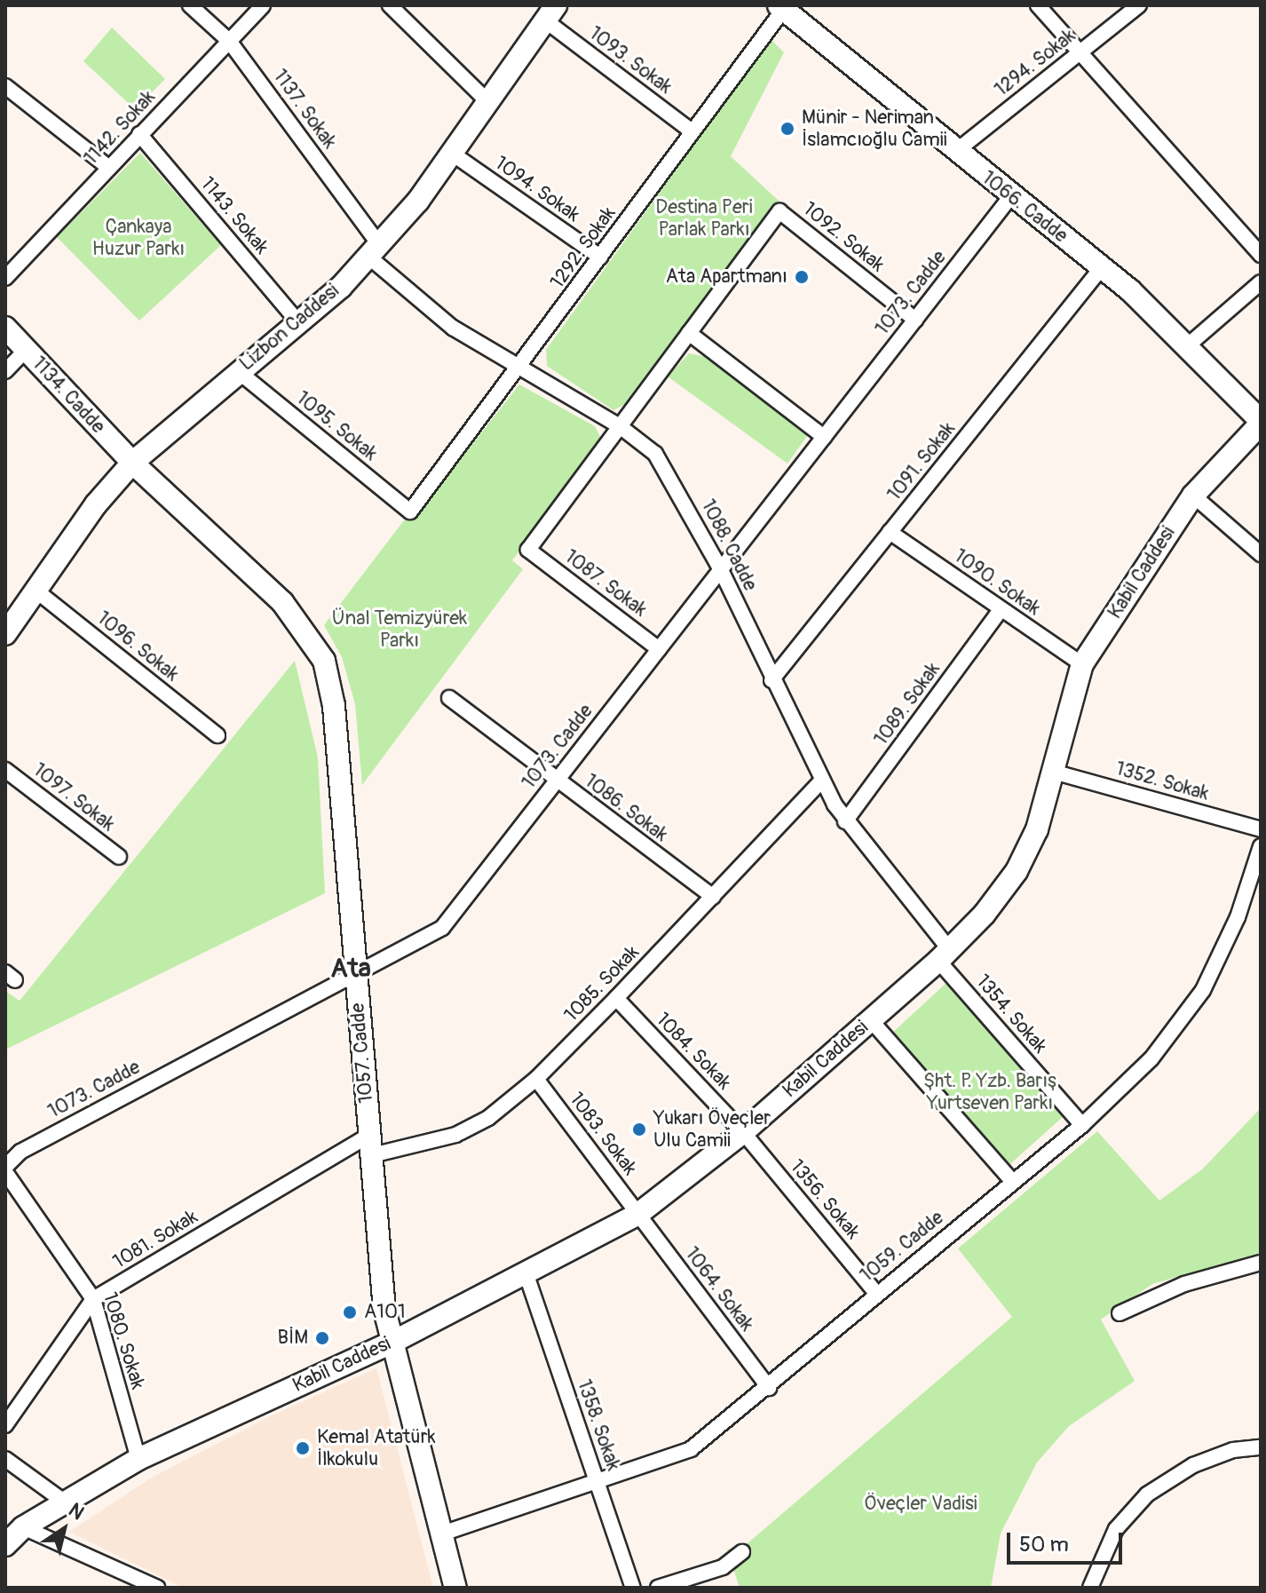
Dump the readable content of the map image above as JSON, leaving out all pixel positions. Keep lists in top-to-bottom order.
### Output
{
  "streets": {
    "main road": [
      "1066. Cadde",
      "Lizbon Caddesi",
      "1134. Cadde",
      "Kabil Caddesi",
      "1057. Cadde"
    ],
    "street": [
      "1093. Sokak",
      "1294. Sokak",
      "1137. Sokak",
      "1142. Sokak",
      "1094. Sokak",
      "1143. Sokak",
      "1092. Sokak",
      "1292. Sokak",
      "1073. Cadde",
      "1095. Sokak",
      "1091. Sokak",
      "1088. Cadde",
      "1090. Sokak",
      "1087. Sokak",
      "1096. Sokak",
      "1089. Sokak",
      "1352. Sokak",
      "1097. Sokak",
      "1086. Sokak",
      "1085. Sokak",
      "1354. Sokak",
      "1084. Sokak",
      "1083. Sokak",
      "1356. Sokak",
      "1081. Sokak",
      "1059. Cadde",
      "1064. Sokak",
      "1080. Sokak",
      "1358. Sokak"
    ]
  },
  "crossings": [
    ["1093. Sokak", "1292. Sokak"],
    ["1093. Sokak", "Lizbon Caddesi"],
    ["1294. Sokak", "1066. Cadde"],
    ["1137. Sokak", "1142. Sokak"],
    ["1137. Sokak", "Lizbon Caddesi"],
    ["1137. Sokak", "1088. Cadde"],
    ["1142. Sokak", "1143. Sokak"],
    ["1094. Sokak", "1292. Sokak"],
    ["1094. Sokak", "Lizbon Caddesi"],
    ["1066. Cadde", "1292. Sokak"],
    ["1066. Cadde", "1073. Cadde"],
    ["1066. Cadde", "1091. Sokak"],
    ["1066. Cadde", "Kabil Caddesi"],
    ["1143. Sokak", "Lizbon Caddesi"],
    ["1092. Sokak", "1073. Cadde"],
    ["1292. Sokak", "1095. Sokak"],
    ["1292. Sokak", "1088. Cadde"],
    ["1073. Cadde", "1088. Cadde"],
    ["1073. Cadde", "1087. Sokak"],
    ["1073. Cadde", "1086. Sokak"],
    ["1073. Cadde", "1057. Cadde"],
    ["Lizbon Caddesi", "1134. Cadde"],
    ["Lizbon Caddesi", "1095. Sokak"],
    ["Lizbon Caddesi", "1088. Cadde"],
    ["Lizbon Caddesi", "1096. Sokak"],
    ["Lizbon Caddesi", "1057. Cadde"],
    ["1134. Cadde", "1057. Cadde"],
    ["1091. Sokak", "1088. Cadde"],
    ["1091. Sokak", "1090. Sokak"],
    ["1088. Cadde", "Kabil Caddesi"],
    ["1088. Cadde", "1087. Sokak"],
    ["1088. Cadde", "1089. Sokak"],
    ["1088. Cadde", "1085. Sokak"],
    ["1088. Cadde", "1354. Sokak"],
    ["Kabil Caddesi", "1090. Sokak"],
    ["Kabil Caddesi", "1352. Sokak"],
    ["Kabil Caddesi", "1354. Sokak"],
    ["Kabil Caddesi", "1084. Sokak"],
    ["Kabil Caddesi", "1057. Cadde"],
    ["Kabil Caddesi", "1083. Sokak"],
    ["Kabil Caddesi", "1356. Sokak"],
    ["Kabil Caddesi", "1064. Sokak"],
    ["Kabil Caddesi", "1080. Sokak"],
    ["Kabil Caddesi", "1358. Sokak"],
    ["1090. Sokak", "1089. Sokak"],
    ["1086. Sokak", "1085. Sokak"],
    ["1085. Sokak", "1084. Sokak"],
    ["1085. Sokak", "1057. Cadde"],
    ["1085. Sokak", "1083. Sokak"],
    ["1085. Sokak", "1081. Sokak"],
    ["1354. Sokak", "1059. Cadde"],
    ["1084. Sokak", "1356. Sokak"],
    ["1057. Cadde", "1081. Sokak"],
    ["1057. Cadde", "1059. Cadde"],
    ["1083. Sokak", "1064. Sokak"],
    ["1356. Sokak", "1059. Cadde"],
    ["1081. Sokak", "1080. Sokak"],
    ["1059. Cadde", "1064. Sokak"],
    ["1059. Cadde", "1358. Sokak"]
  ],
  "districts": ["Ata"],
  "parks": [
    "Destina Peri Parlak Parkı",
    "Çankaya Huzur Parkı",
    "Ünal Temizyürek Parkı",
    "Şht. P. Yzb. Barış Yurtseven Parkı",
    "Öveçler Vadisi"
  ],
  "places": [
    "Münir - Neriman İslamcıoğlu Camii",
    "Ata Apartmanı",
    "Yukarı Öveçler Ulu Camii",
    "A101",
    "BİM",
    "Kemal Atatürk İlkokulu"
  ],
  "scale_bar": "50 m",
  "north": "top right"
}
